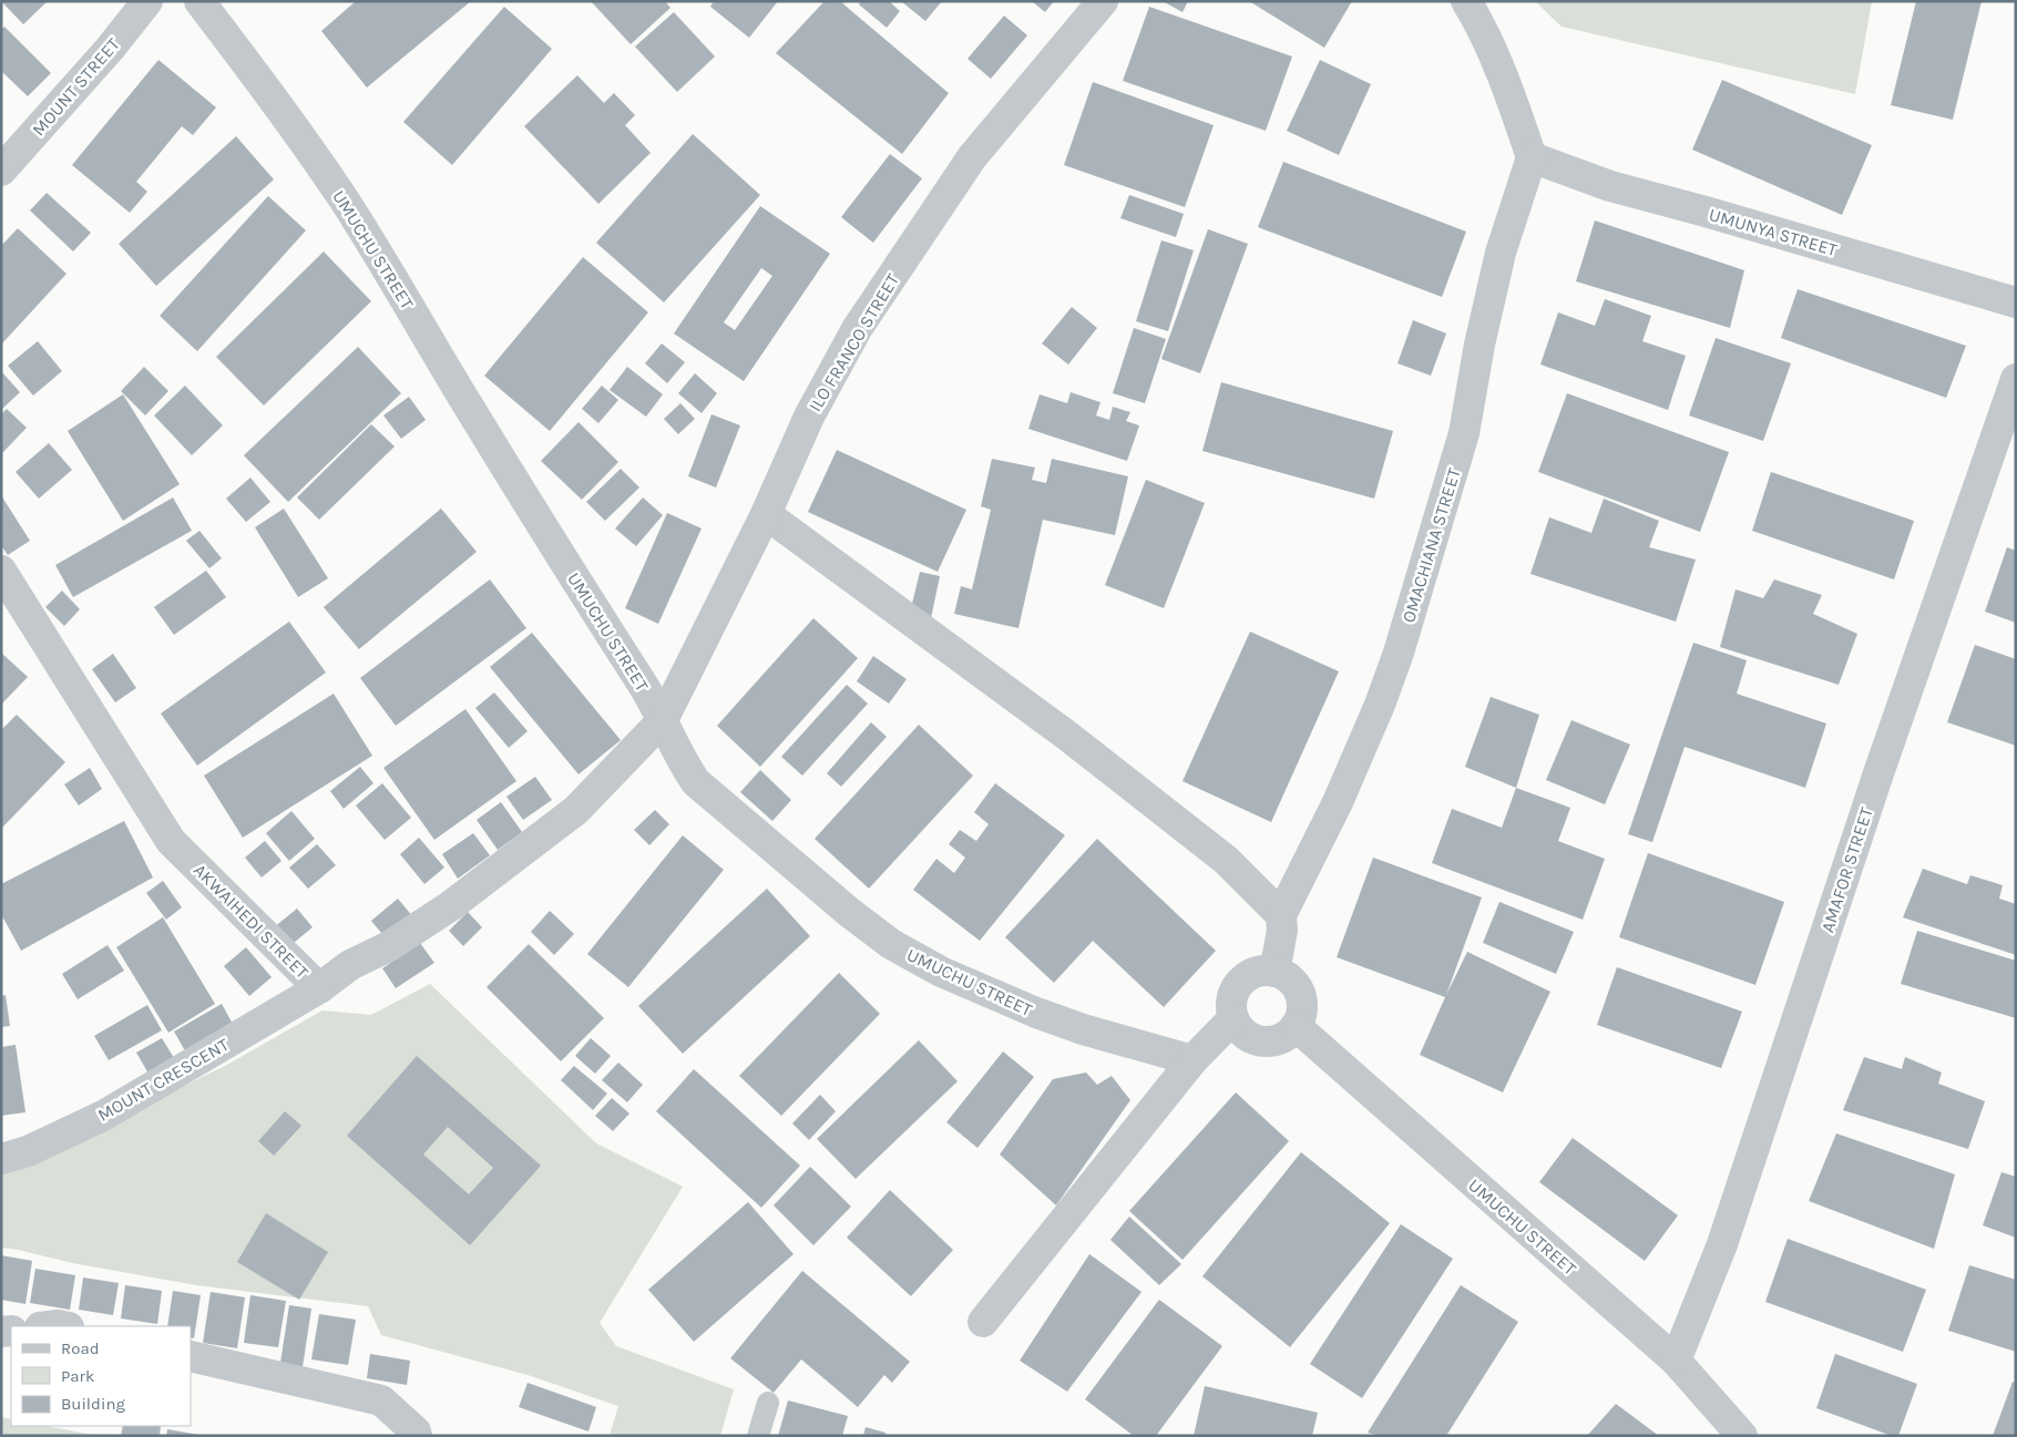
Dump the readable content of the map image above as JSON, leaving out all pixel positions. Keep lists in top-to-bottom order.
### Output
{
  "streets": {
    "street": [
      "MOUNT STREET",
      "UMUNYA STREET",
      "UMUCHU STREET",
      "ILO FRANCO STREET",
      "OMACHIANA STREET",
      "AMAFOR STREET",
      "AKWAIHEDI STREET",
      "MOUNT CRESCENT"
    ]
  },
  "crossings": [
    ["UMUNYA STREET", "OMACHIANA STREET"],
    ["UMUCHU STREET", "ILO FRANCO STREET"],
    ["UMUCHU STREET", "AMAFOR STREET"],
    ["UMUCHU STREET", "AKWAIHEDI STREET"],
    ["ILO FRANCO STREET", "AKWAIHEDI STREET"],
    ["AKWAIHEDI STREET", "MOUNT CRESCENT"]
  ],
  "legend": ["Road", "Park", "Building"]
}
